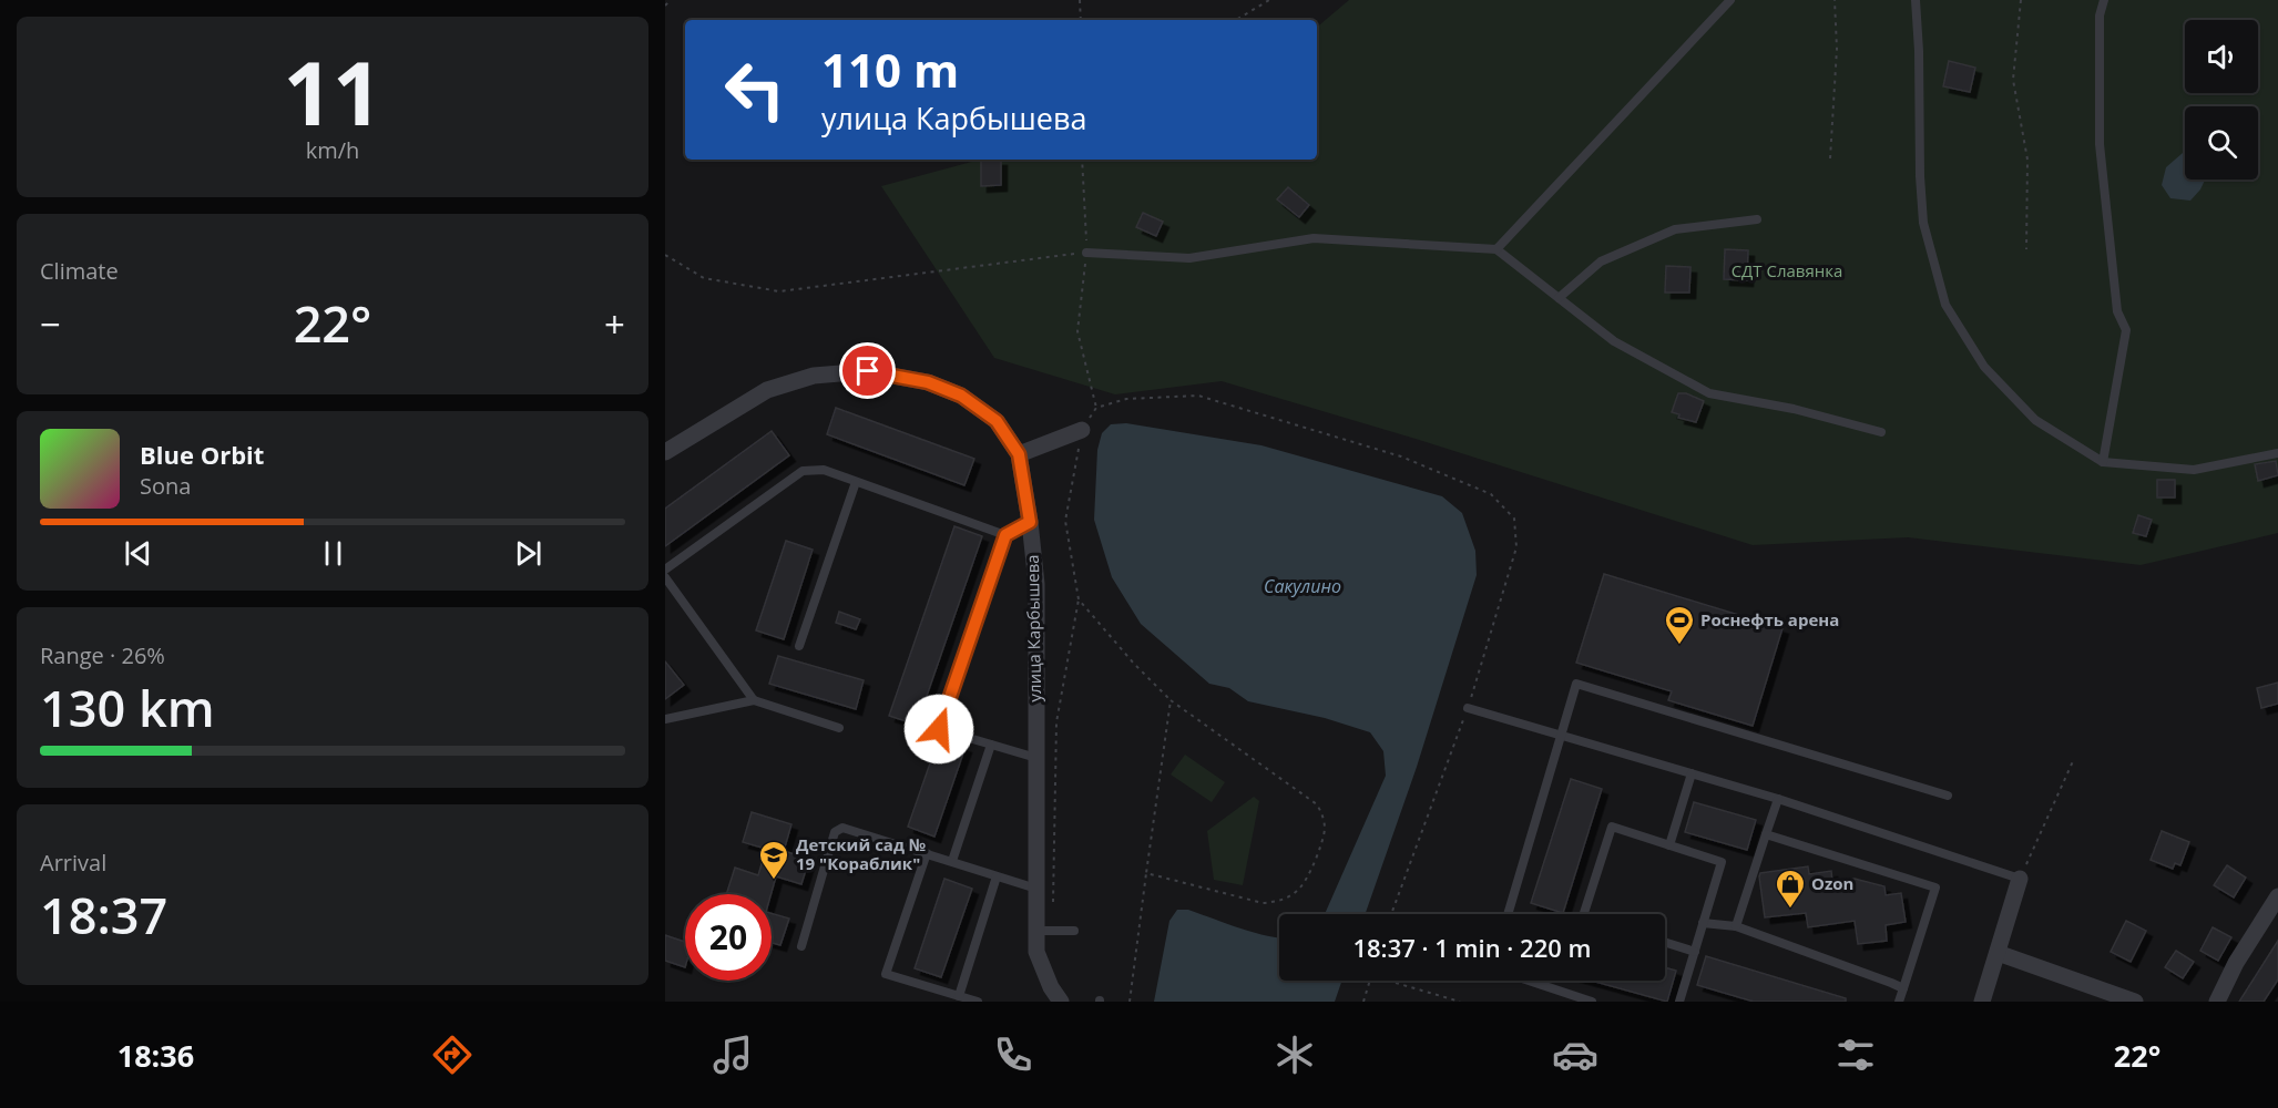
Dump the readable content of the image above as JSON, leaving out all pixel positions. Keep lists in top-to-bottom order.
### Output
{
  "streets": {
    "street": ["улица Карбышева"]
  },
  "water": ["Сакулино"],
  "parks": ["СДТ Славянка"],
  "places": {
    "sports": ["Роснефть арена"],
    "school or university": ["Детский сад № 19 \"Кораблик\""],
    "shop": ["Ozon"]
  },
  "page": {
    "tile": [
      ["11", "km/h"],
      "Climate",
      ["Range · 26%", "130 km"],
      ["Arrival", "18:37"]
    ],
    "turn": ["110 m", "улица Карбышева"],
    "heat": ["−", "22°", "+"],
    "song": ["Blue Orbit", "Sona"],
    "limit": "20",
    "trip": "18:37 · 1 min · 220 m",
    "tabs": ["18:36", "22°"]
  }
}
